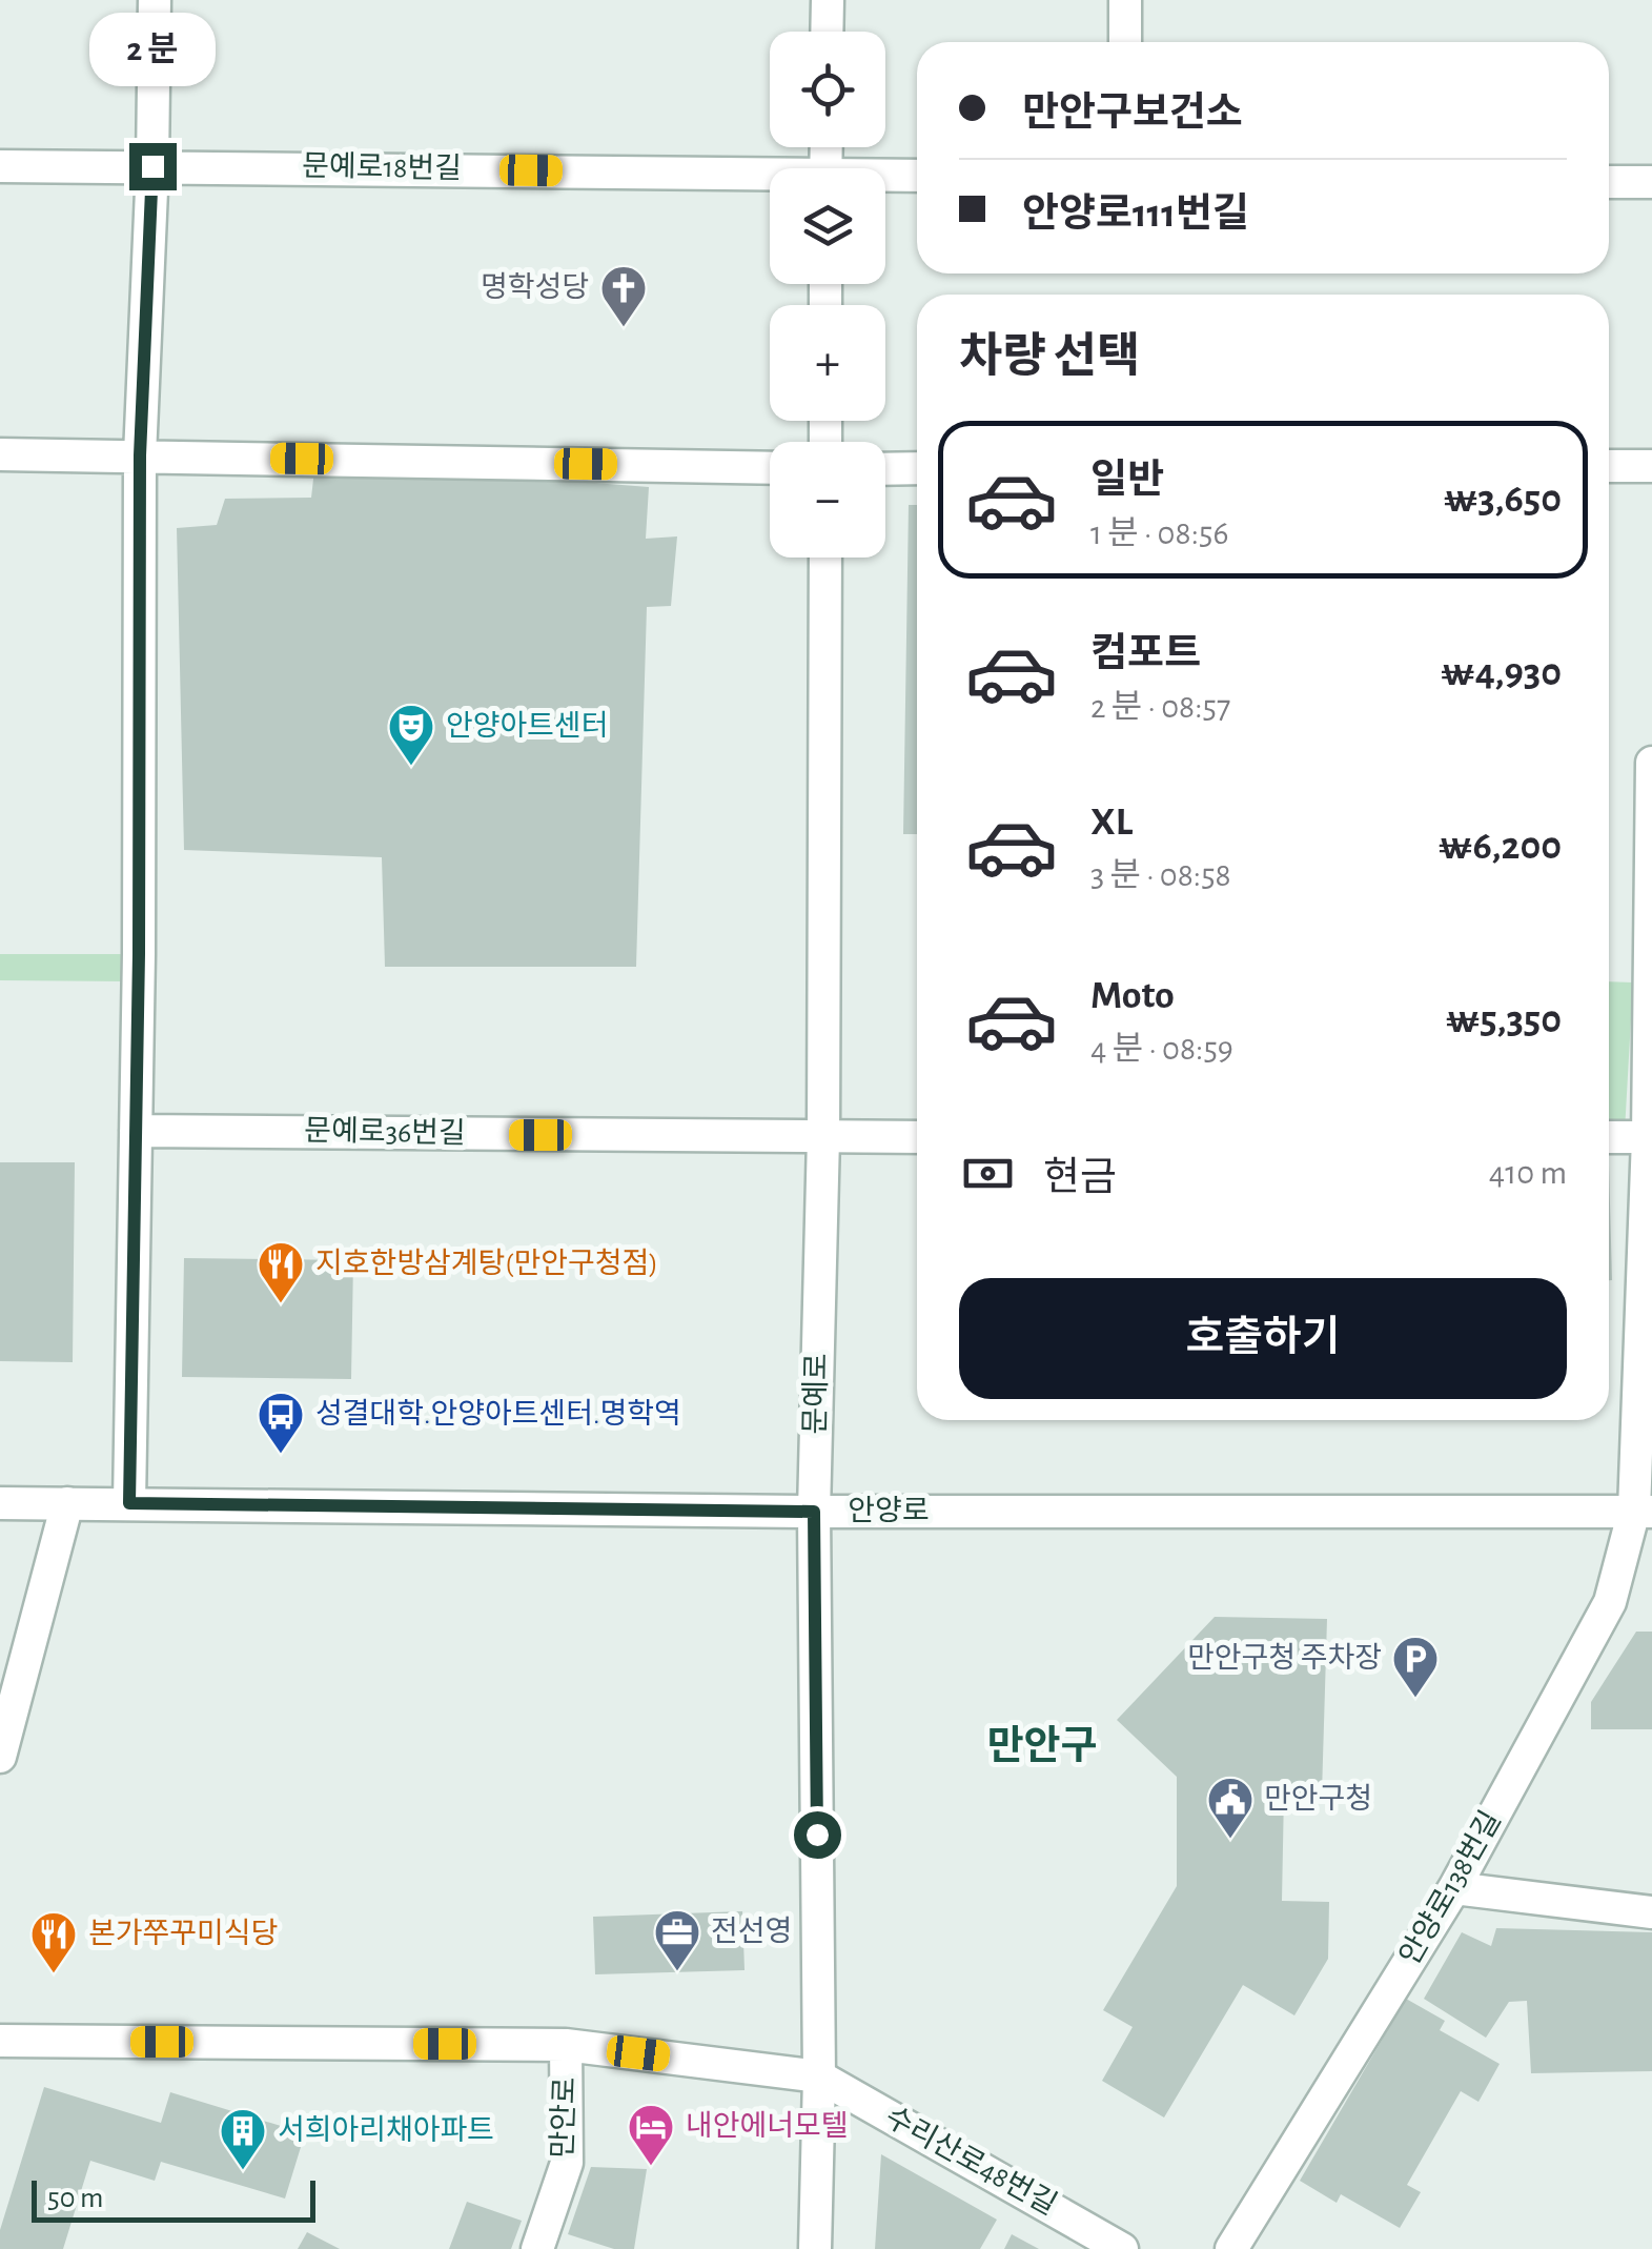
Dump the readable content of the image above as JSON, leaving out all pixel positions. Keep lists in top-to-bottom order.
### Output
{
  "streets": {
    "street": [
      "문예로18번길",
      "문예로36번길",
      "문예로",
      "안양로",
      "안양로138번길",
      "만안로",
      "수리산로48번길"
    ]
  },
  "crossings": [
    ["문예로36번길", "문예로"],
    ["문예로", "안양로"],
    ["문예로", "수리산로48번길"],
    ["안양로", "안양로138번길"]
  ],
  "districts": ["만안구"],
  "places": {
    "church": ["명학성당"],
    "theatre": ["안양아트센터"],
    "restaurant": ["지호한방삼계탕(만안구청점)", "본가쭈꾸미식당"],
    "bus stop": ["성결대학.안양아트센터.명학역"],
    "parking": ["만안구청 주차장"],
    "public building": ["만안구청"],
    "office": ["전선영"],
    "hotel": ["내안에너모텔"],
    "building": ["서희아리채아파트"]
  },
  "scale_bar": "50 m",
  "page": {
    "bubble": "2 분",
    "map_buttons": ["+", "−"],
    "banner": ["만안구보건소", "안양로111번길"],
    "heading": "차량 선택",
    "list": [
      {
        "name": "일반",
        "note": "1 분 · 08:56",
        "value": "₩3,650"
      },
      {
        "name": "컴포트",
        "note": "2 분 · 08:57",
        "value": "₩4,930"
      },
      {
        "name": "XL",
        "note": "3 분 · 08:58",
        "value": "₩6,200"
      },
      {
        "name": "Moto",
        "note": "4 분 · 08:59",
        "value": "₩5,350"
      }
    ],
    "pay": ["현금", "410 m"],
    "buttons": "호출하기",
    "scale": "50 m"
  }
}
